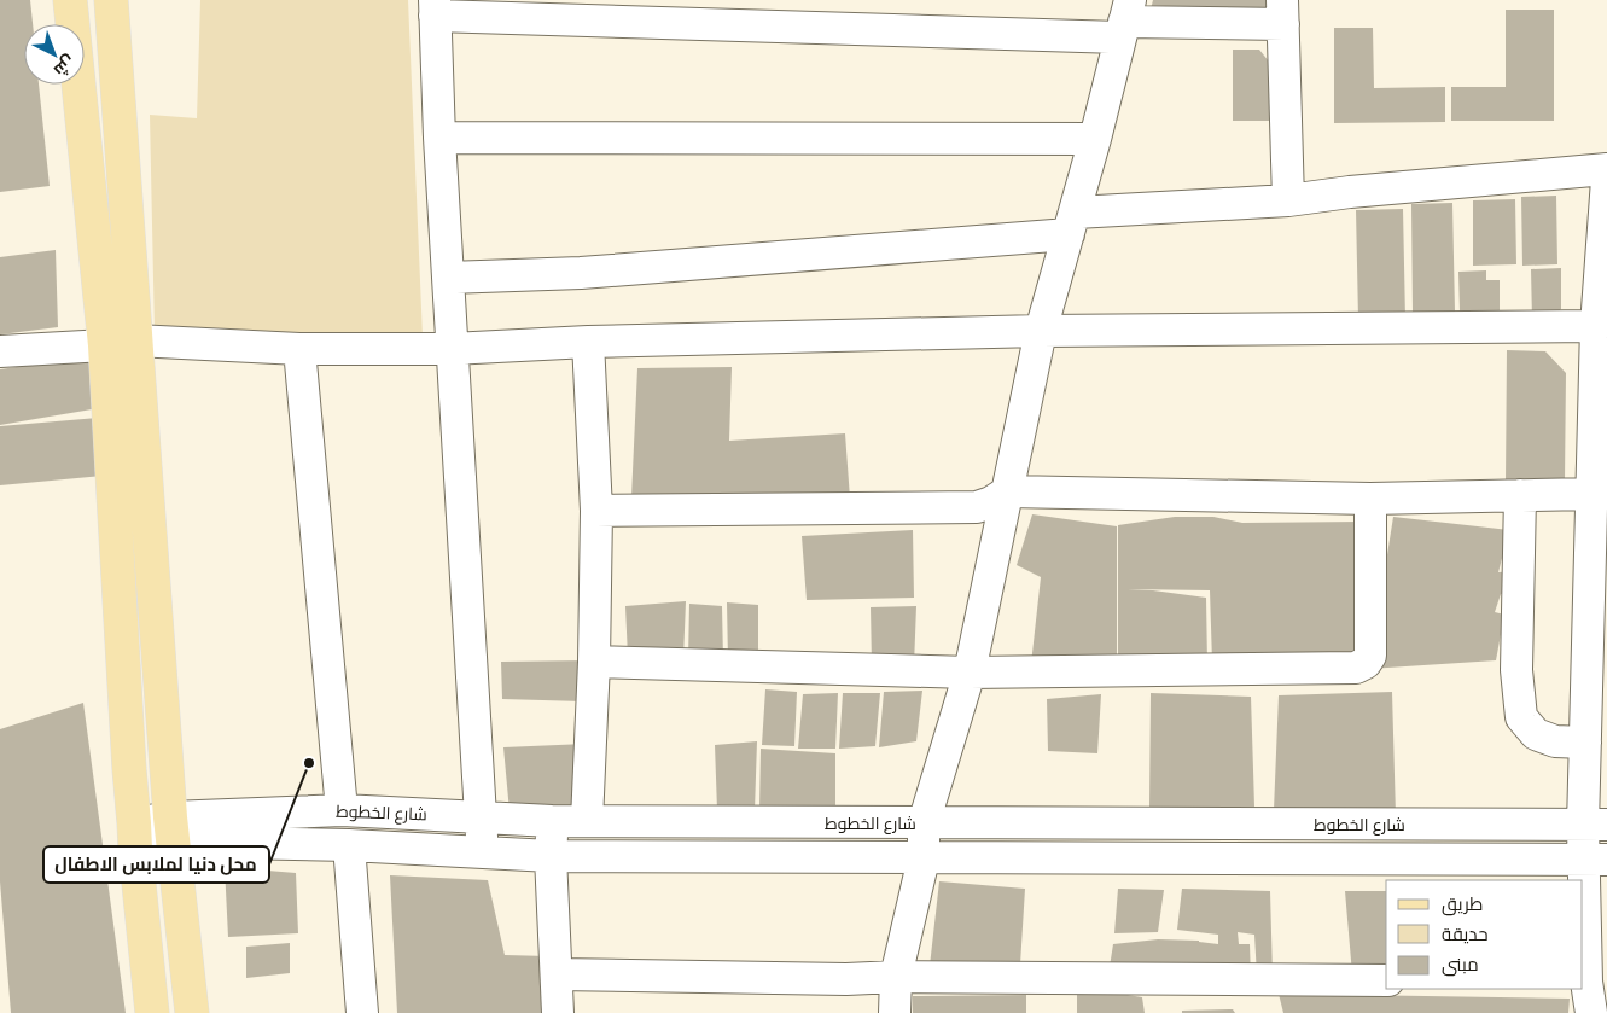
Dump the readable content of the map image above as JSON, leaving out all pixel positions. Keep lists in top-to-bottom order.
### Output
{
  "streets": {
    "street": ["شارع الخطوط"]
  },
  "places": ["محل دنيا لملابس الاطفال"],
  "legend": ["طريق", "حديقة", "مبنى"],
  "north": "bottom right"
}
